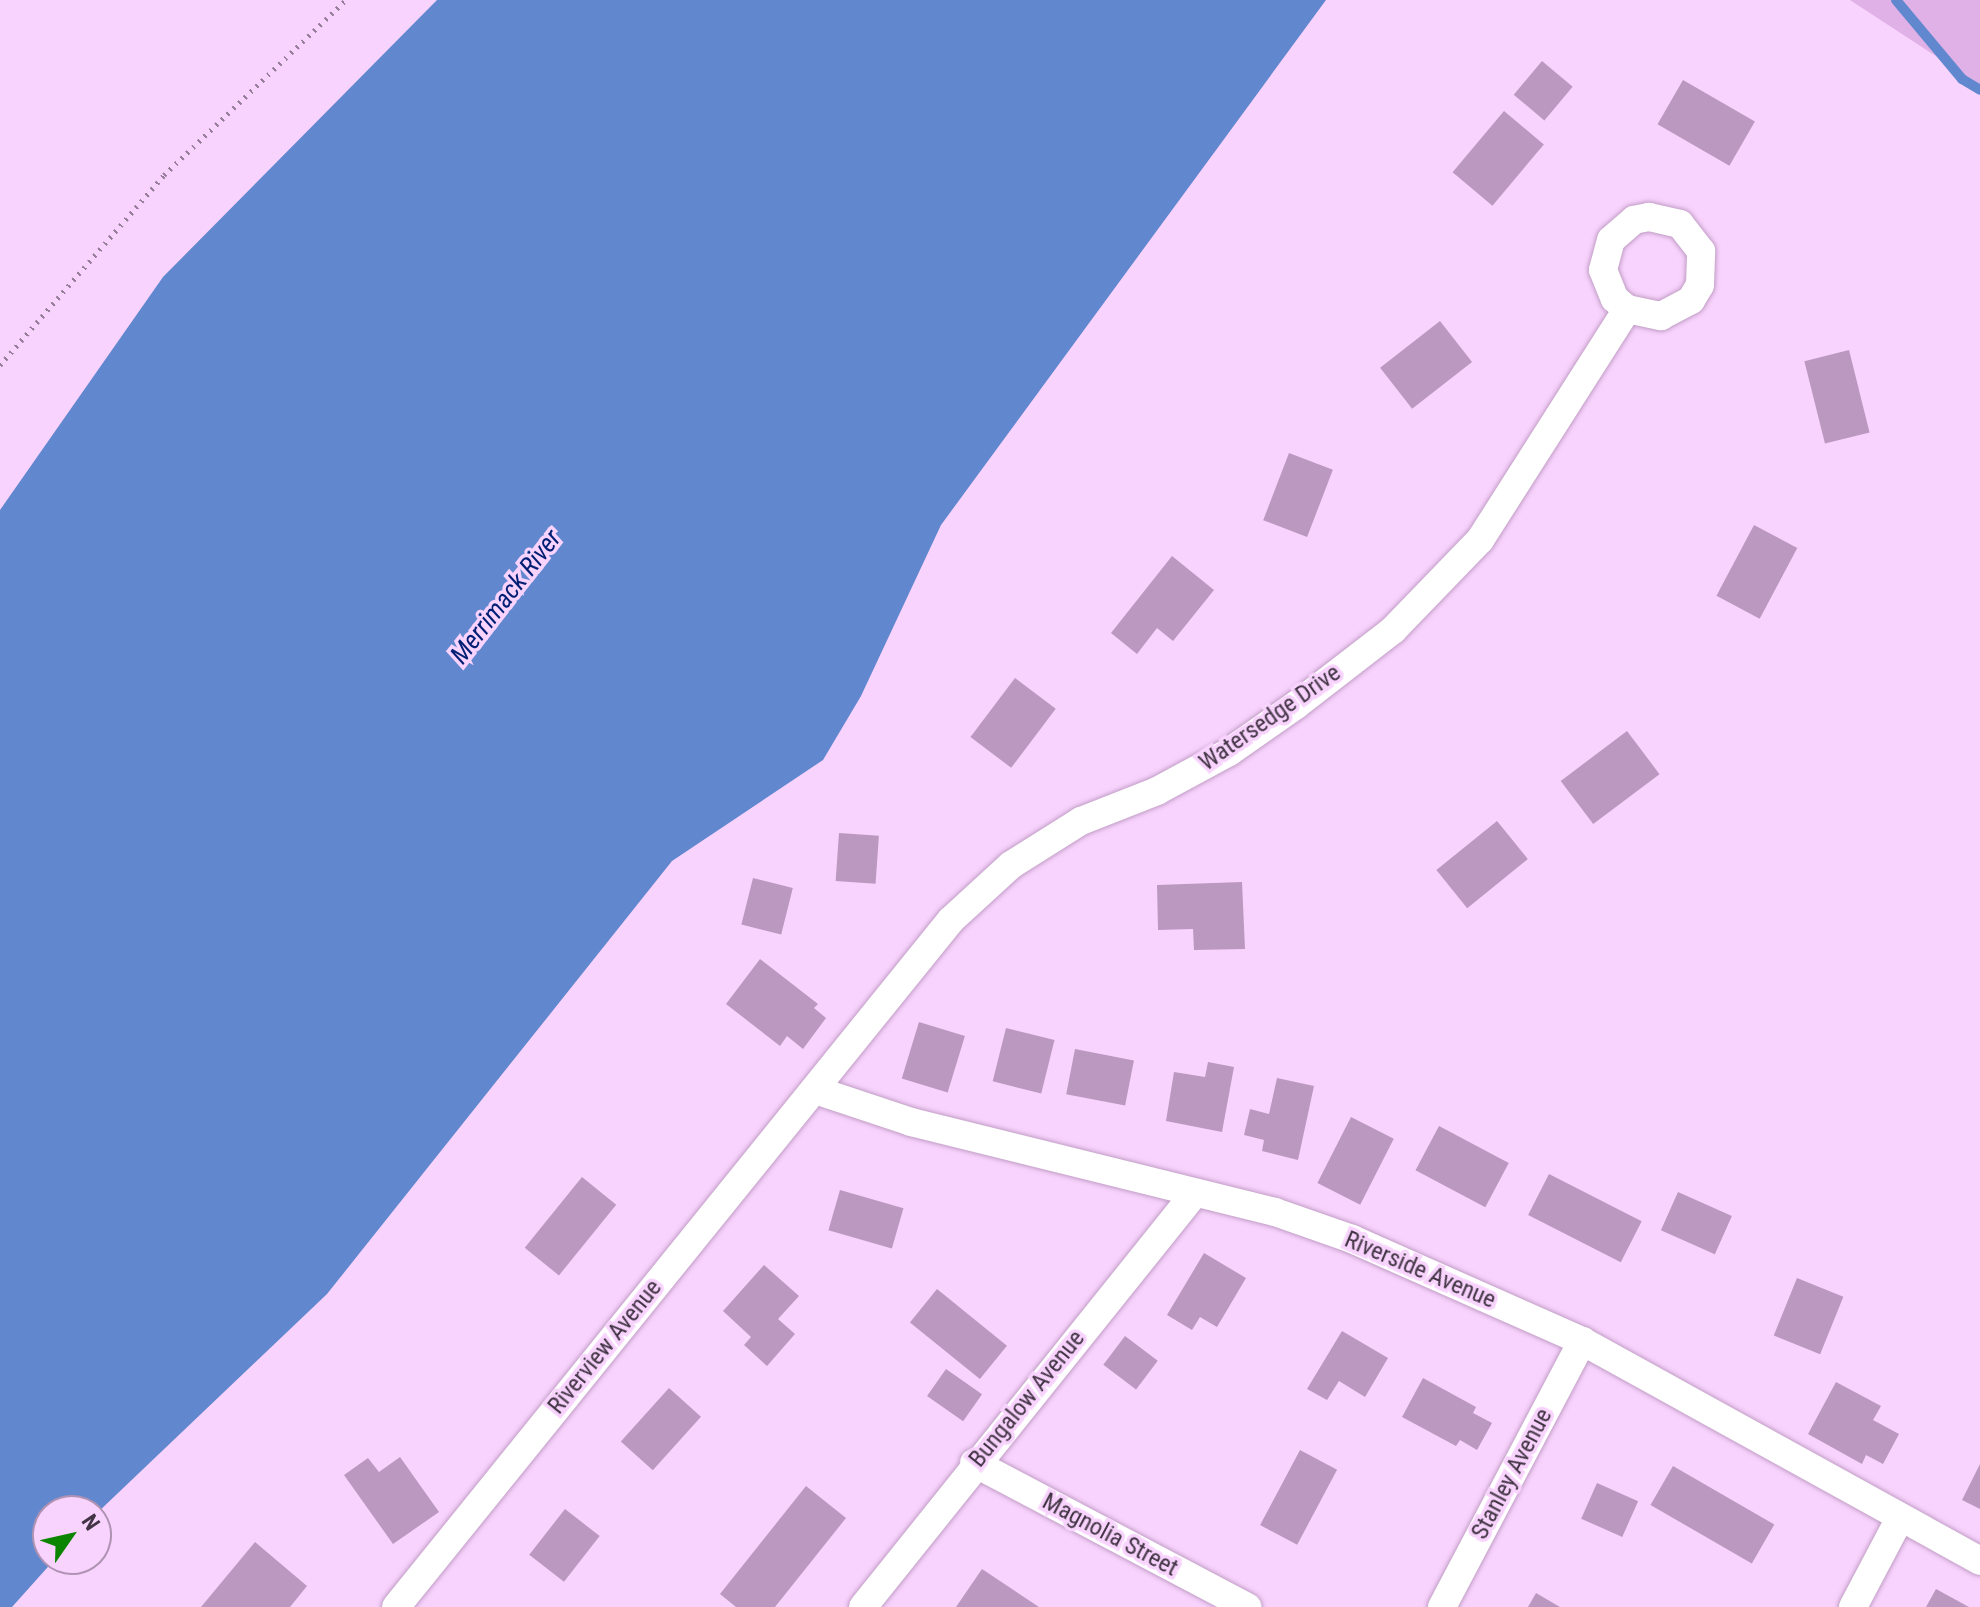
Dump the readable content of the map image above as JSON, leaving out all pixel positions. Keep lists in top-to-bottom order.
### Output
{
  "streets": {
    "street": [
      "Watersedge Drive",
      "Riverside Avenue",
      "Riverview Avenue",
      "Bungalow Avenue",
      "Stanley Avenue",
      "Magnolia Street"
    ]
  },
  "crossings": [
    ["Watersedge Drive", "Riverside Avenue"],
    ["Watersedge Drive", "Riverview Avenue"],
    ["Riverside Avenue", "Riverview Avenue"],
    ["Riverside Avenue", "Bungalow Avenue"],
    ["Riverside Avenue", "Stanley Avenue"],
    ["Bungalow Avenue", "Magnolia Street"]
  ],
  "water": ["Merrimack River"],
  "north": "top right"
}
